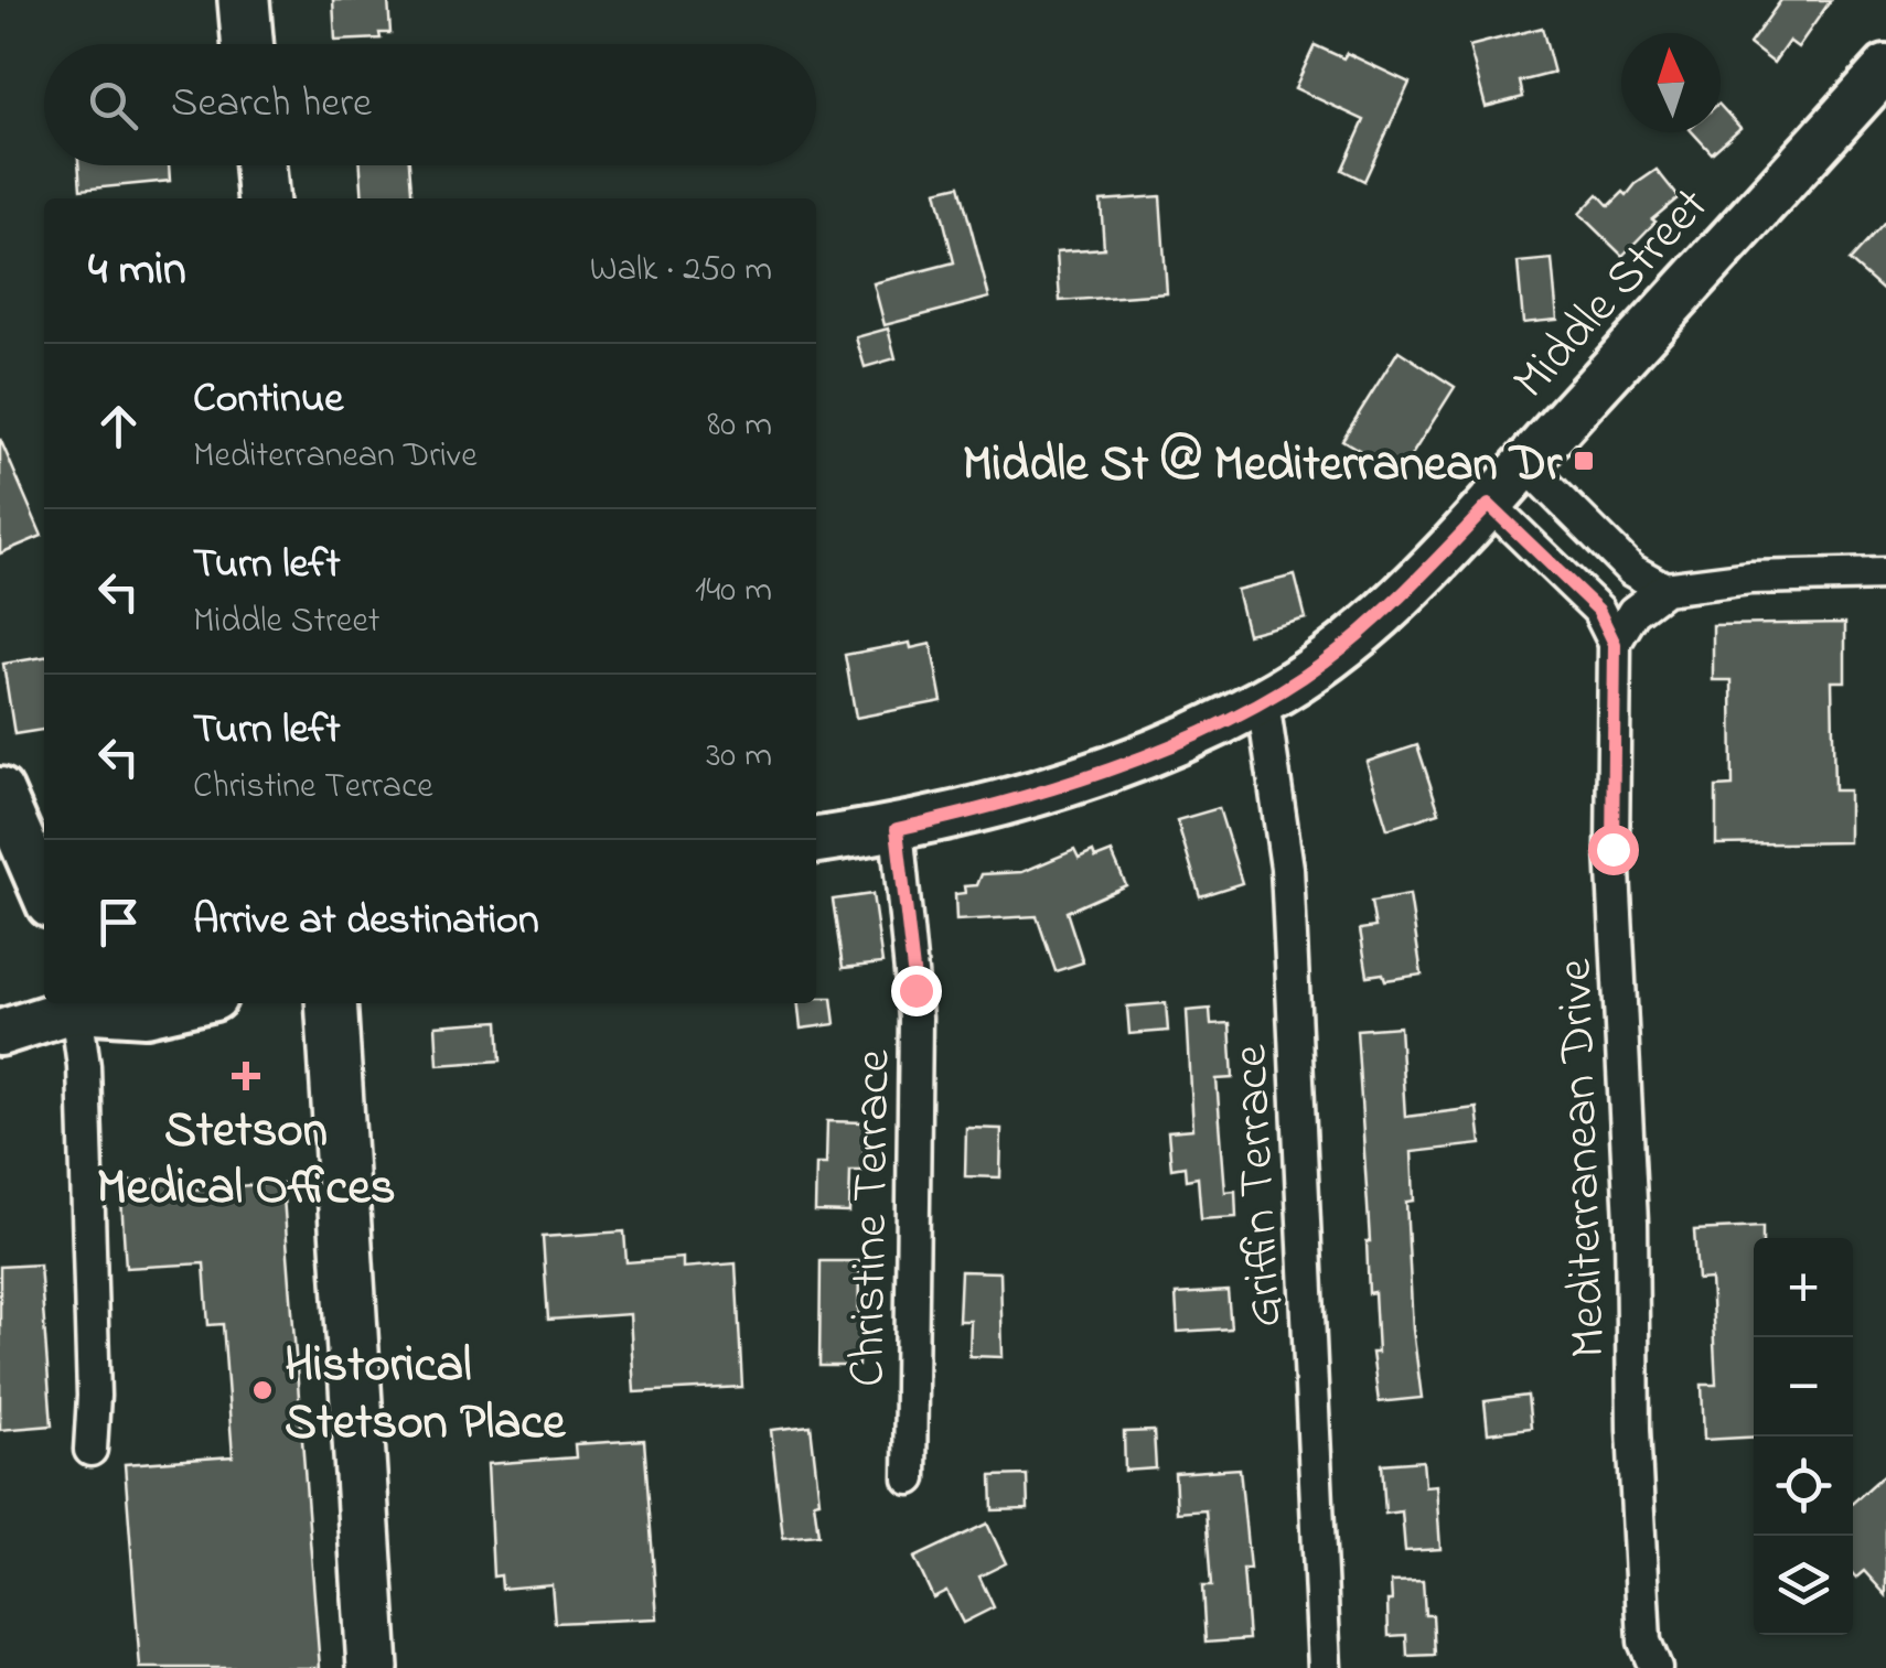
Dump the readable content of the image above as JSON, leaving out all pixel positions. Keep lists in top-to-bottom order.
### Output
{
  "streets": {
    "main road": ["Middle Street"],
    "street": ["Mediterranean Drive", "Griffin Terrace", "Christine Terrace"]
  },
  "crossings": [
    ["Middle Street", "Griffin Terrace"],
    ["Middle Street", "Christine Terrace"]
  ],
  "places": {
    "transit": ["Middle St @ Mediterranean Dr"],
    "health": ["Stetson Medical Offices"],
    "other": ["Historical Stetson Place"]
  },
  "north": "top",
  "page": {
    "search": "Search here",
    "heading": ["4 min", "Walk · 250 m"],
    "list": [
      ["Continue", "Mediterranean Drive", "80 m"],
      ["Turn left", "Middle Street", "140 m"],
      ["Turn left", "Christine Terrace", "30 m"],
      "Arrive at destination"
    ],
    "map_buttons": ["+", "−"]
  }
}
